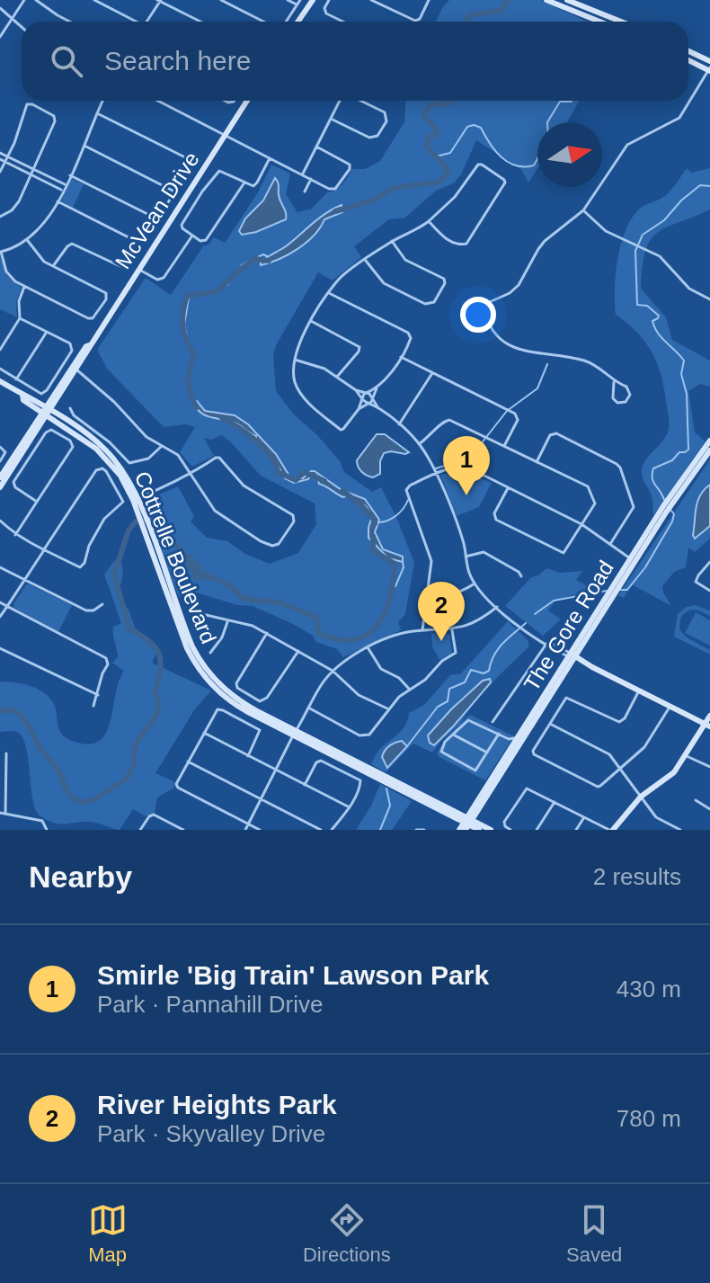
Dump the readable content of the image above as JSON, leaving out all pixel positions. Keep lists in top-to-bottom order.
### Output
{
  "streets": {
    "main road": ["McVean Drive", "Cottrelle Boulevard", "The Gore Road"]
  },
  "crossings": [
    ["McVean Drive", "Cottrelle Boulevard"],
    ["Cottrelle Boulevard", "The Gore Road"]
  ],
  "north": "right",
  "page": {
    "search": "Search here",
    "pins": ["1", "2"],
    "heading": ["Nearby", "2 results"],
    "list": [
      {
        "mark": "1",
        "name": "Smirle 'Big Train' Lawson Park",
        "note": "Park · Pannahill Drive",
        "value": "430 m"
      },
      {
        "mark": "2",
        "name": "River Heights Park",
        "note": "Park · Skyvalley Drive",
        "value": "780 m"
      }
    ],
    "nav": ["Map", "Directions", "Saved"]
  }
}
